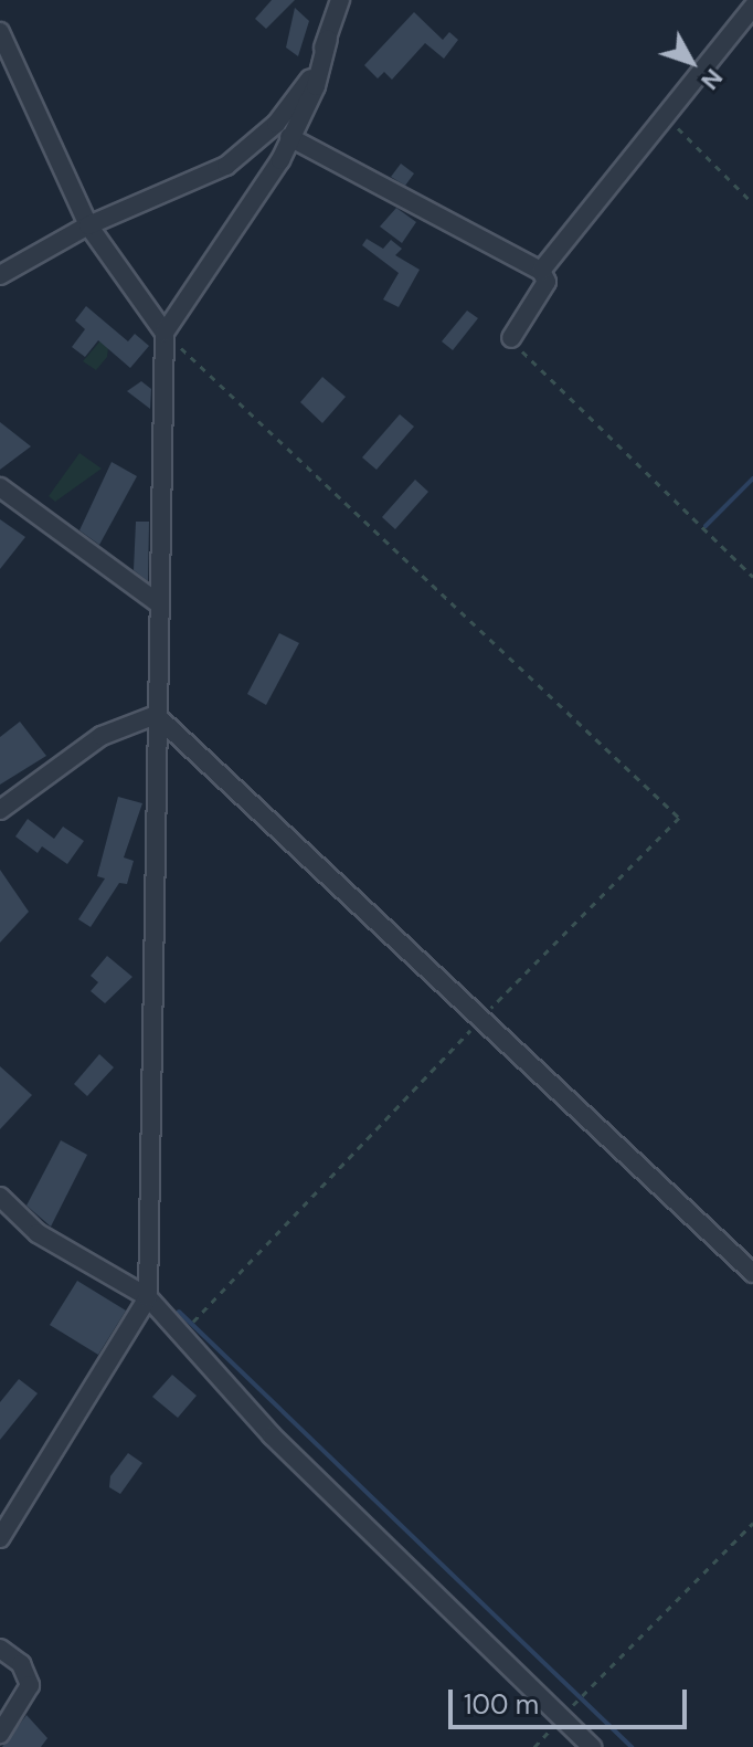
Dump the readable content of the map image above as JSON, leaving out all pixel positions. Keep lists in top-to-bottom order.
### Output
{
  "scale_bar": "100 m",
  "north": "bottom right"
}
